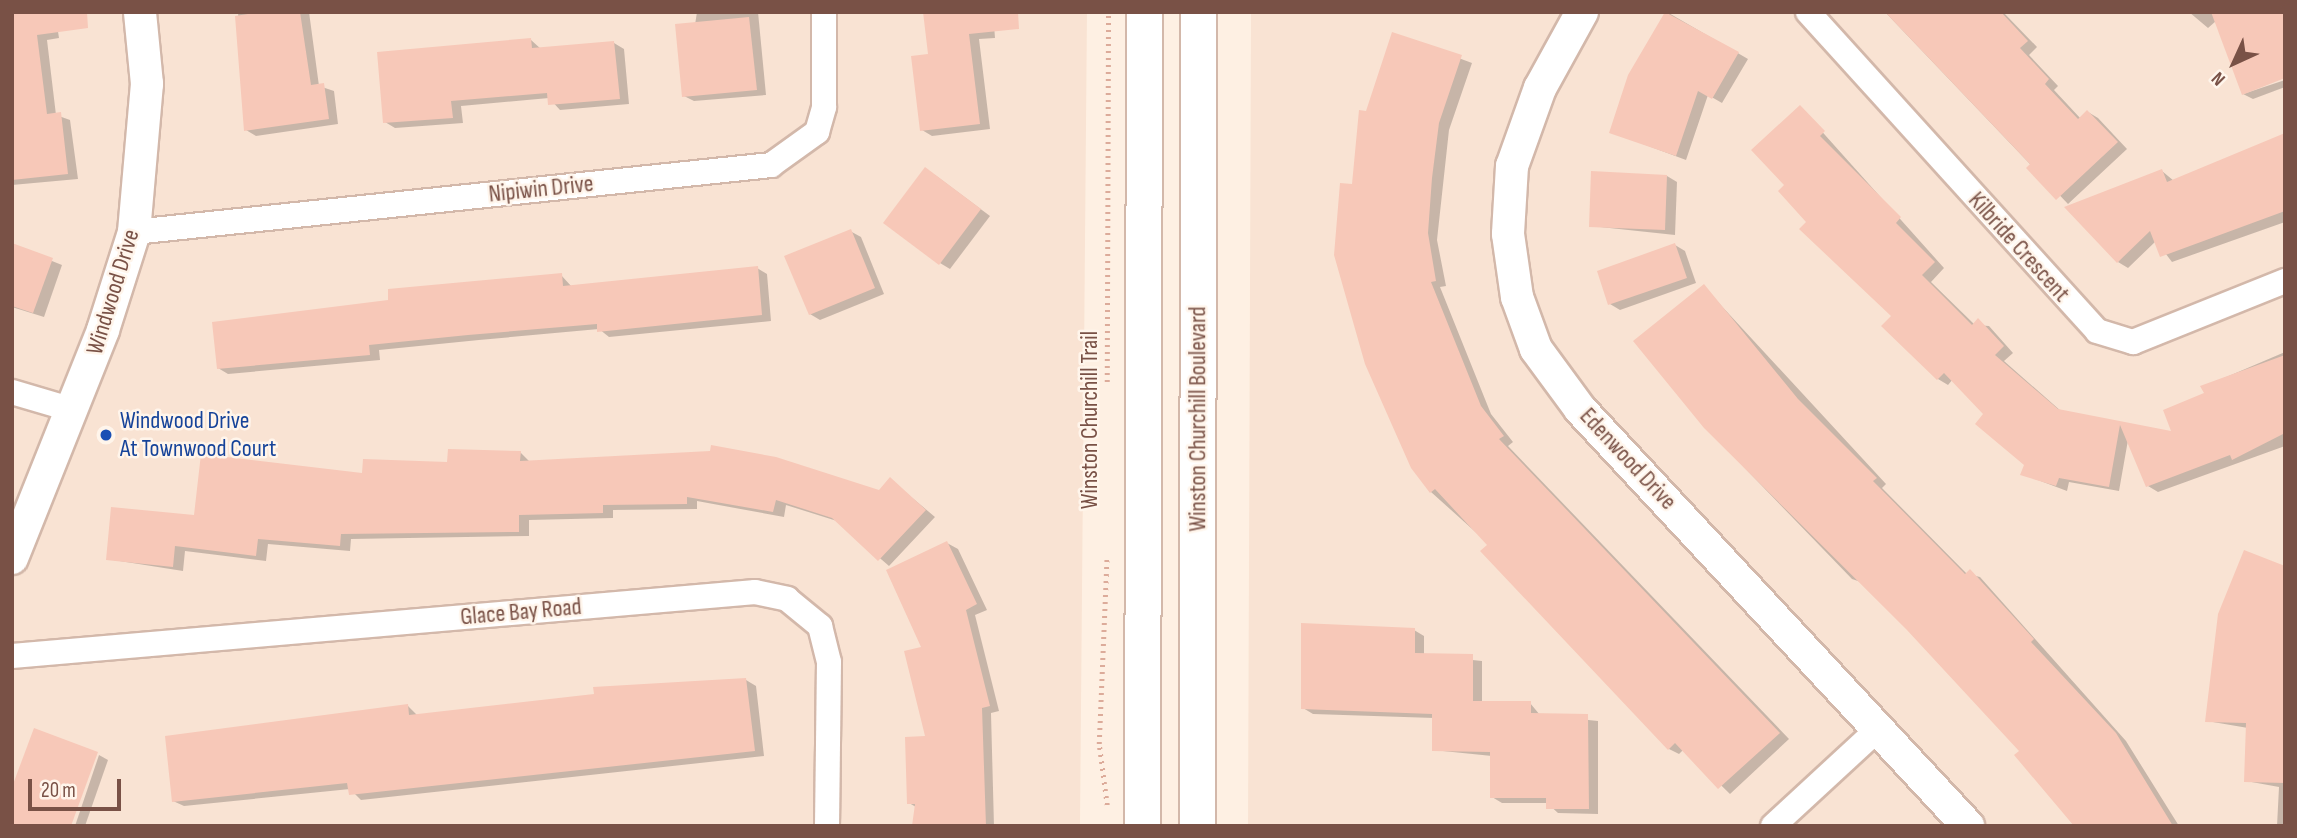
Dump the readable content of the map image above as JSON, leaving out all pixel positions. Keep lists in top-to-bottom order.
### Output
{
  "streets": {
    "main road": ["Winston Churchill Boulevard"],
    "street": [
      "Nipiwin Drive",
      "Kilbride Crescent",
      "Windwood Drive",
      "Edenwood Drive",
      "Glace Bay Road"
    ],
    "path": ["Winston Churchill Trail"]
  },
  "crossings": [
    ["Nipiwin Drive", "Windwood Drive"]
  ],
  "places": ["Windwood Drive At Townwood Court"],
  "scale_bar": "20 m",
  "north": "bottom left"
}
